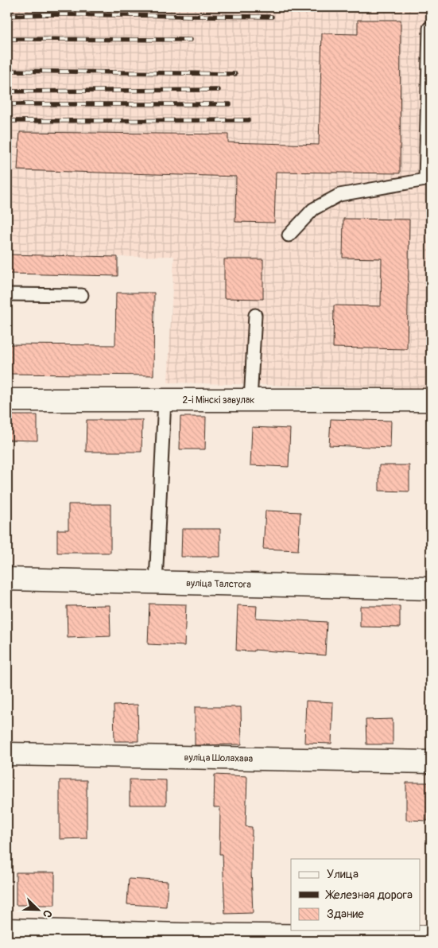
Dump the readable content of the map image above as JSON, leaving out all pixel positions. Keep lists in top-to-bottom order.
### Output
{
  "streets": {
    "street": ["2-і Мінскі завулак", "вуліца Талстога", "вуліца Шолахава"]
  },
  "legend": ["Улица", "Железная дорога", "Здание"],
  "north": "bottom right"
}
